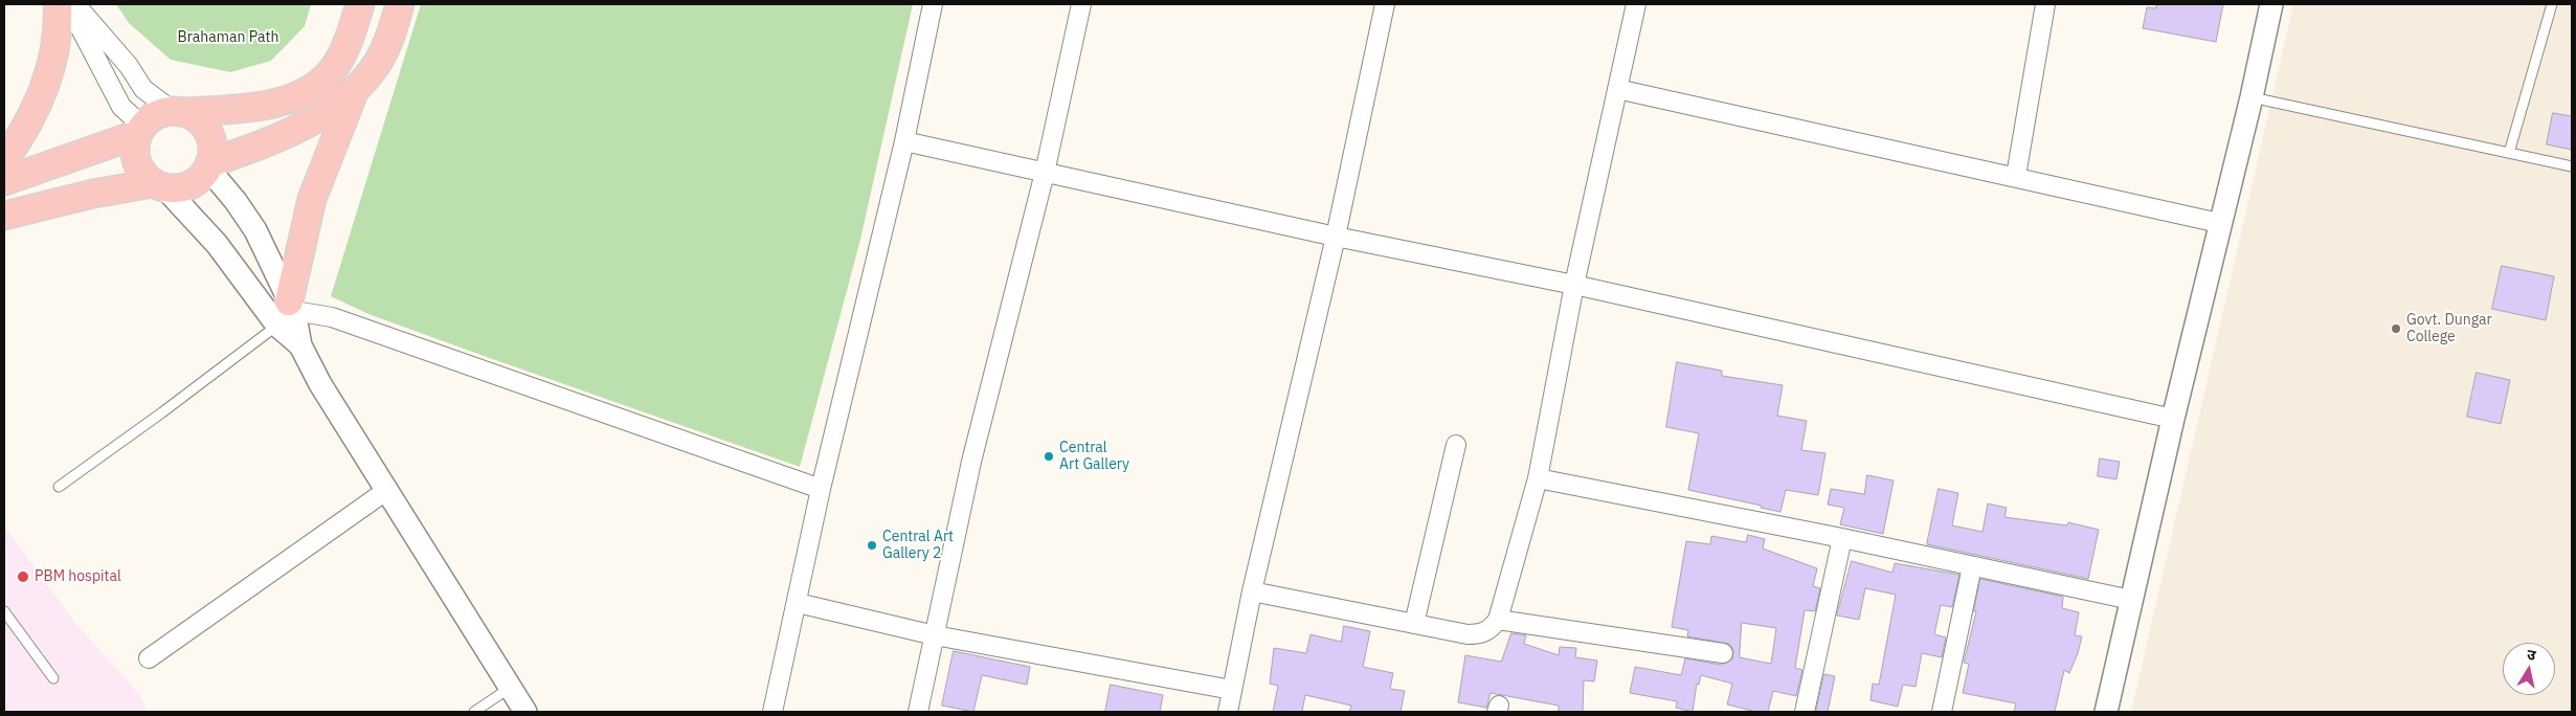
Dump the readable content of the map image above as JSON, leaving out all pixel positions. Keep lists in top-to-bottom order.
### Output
{
  "parks": ["Brahaman Path"],
  "places": [
    "Govt. Dungar College",
    "Central Art Gallery",
    "Central Art Gallery 2",
    "PBM hospital"
  ],
  "north": "top"
}
